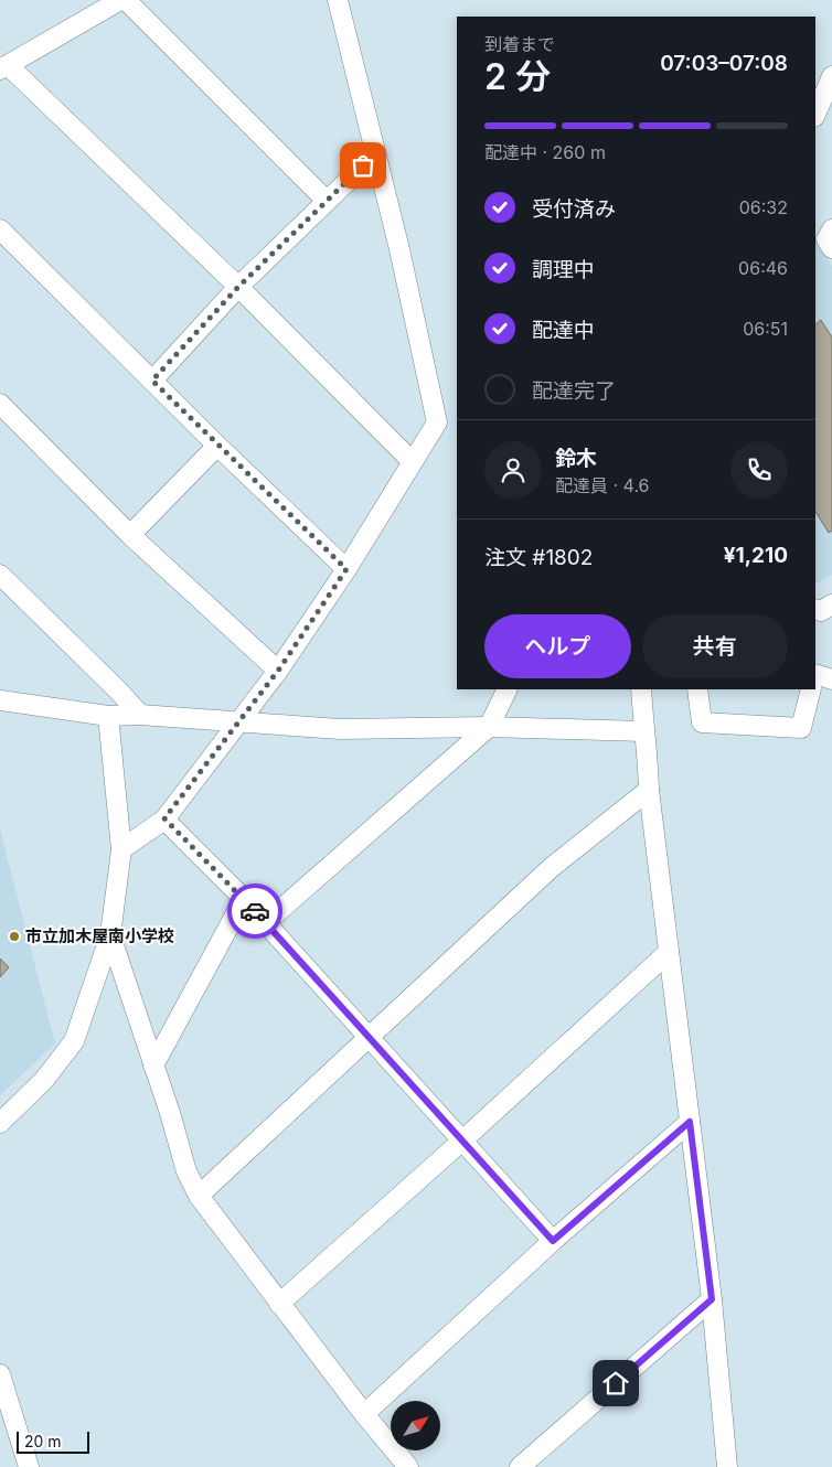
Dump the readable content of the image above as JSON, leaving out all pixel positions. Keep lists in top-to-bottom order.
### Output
{
  "places": ["市立加木屋南小学校"],
  "scale_bar": "20 m",
  "north": "top right",
  "page": {
    "heading": ["2 分", "到着まで", "07:03–07:08"],
    "panel": [
      "鈴木",
      "配達員 · 4.6",
      "注文 #1802",
      "¥1,210"
    ],
    "bar": "配達中 · 260 m",
    "list": [
      ["受付済み", "06:32"],
      ["調理中", "06:46"],
      ["配達中", "06:51"],
      "配達完了"
    ],
    "buttons": ["ヘルプ", "共有"],
    "scale": "20 m"
  }
}
